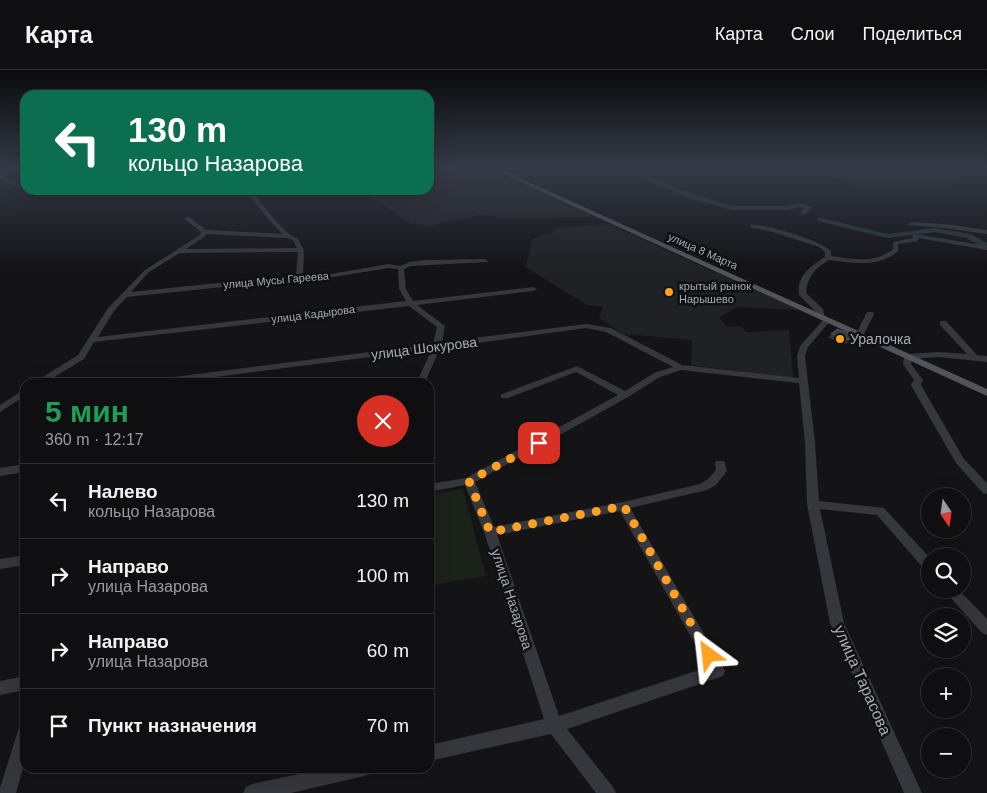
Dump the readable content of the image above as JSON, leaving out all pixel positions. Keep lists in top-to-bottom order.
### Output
{
  "streets": {
    "main road": ["улица 8 Марта"],
    "street": [
      "улица Мусы Гареева",
      "улица Кадырова",
      "улица Шокурова",
      "улица Назарова",
      "улица Тарасова"
    ]
  },
  "crossings": [
    ["улица 8 Марта", "улица Тарасова"]
  ],
  "places": ["крытый рынок Нарышево", "Уралочка"],
  "north": "bottom",
  "page": {
    "header": "Карта",
    "nav": ["Карта", "Слои", "Поделиться"],
    "turn": ["130 m", "кольцо Назарова"],
    "heading": ["5 мин", "360 m · 12:17"],
    "list": [
      {
        "name": "Налево",
        "note": "кольцо Назарова",
        "value": "130 m"
      },
      {
        "name": "Направо",
        "note": "улица Назарова",
        "value": "100 m"
      },
      {
        "name": "Направо",
        "note": "улица Назарова",
        "value": "60 m"
      },
      {
        "name": "Пункт назначения",
        "value": "70 m"
      }
    ],
    "map_buttons": ["+", "−"]
  }
}
